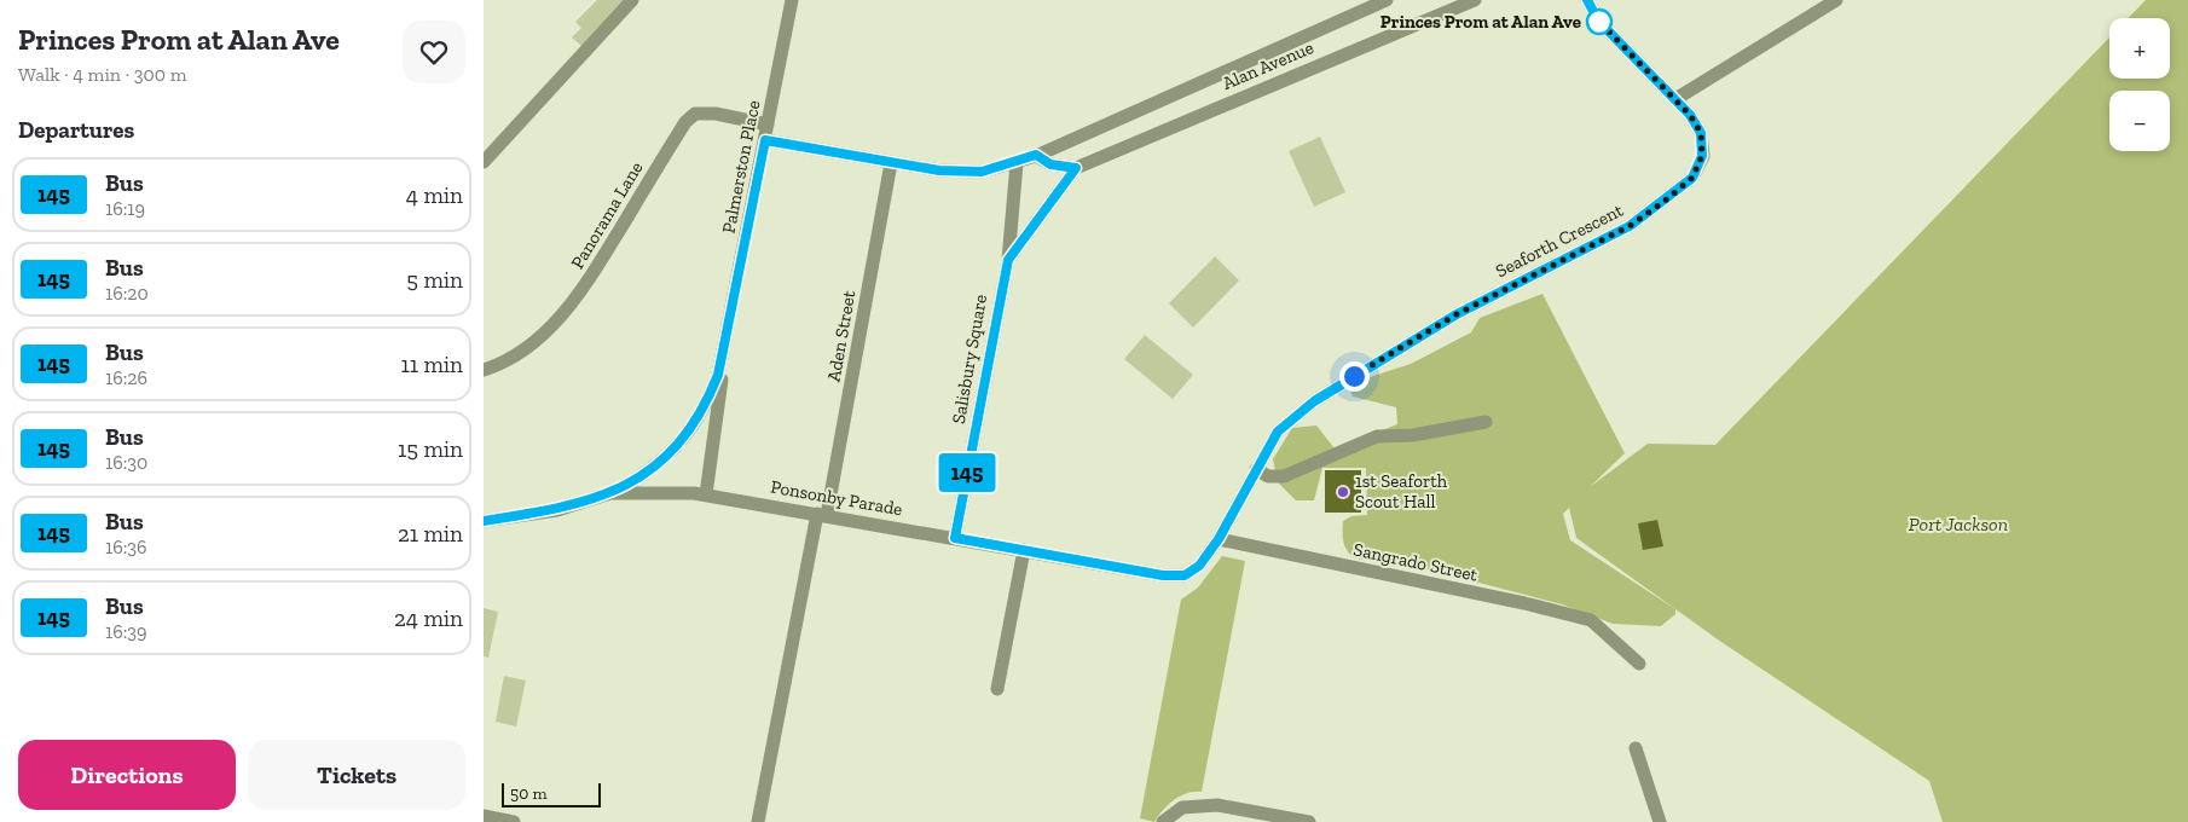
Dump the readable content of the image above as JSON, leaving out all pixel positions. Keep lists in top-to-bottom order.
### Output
{
  "streets": {
    "street": [
      "Alan Avenue",
      "Palmerston Place",
      "Panorama Lane",
      "Seaforth Crescent",
      "Aden Street",
      "Salisbury Square",
      "Ponsonby Parade",
      "Sangrado Street"
    ]
  },
  "crossings": [
    ["Alan Avenue", "Palmerston Place"],
    ["Alan Avenue", "Aden Street"],
    ["Palmerston Place", "Panorama Lane"],
    ["Palmerston Place", "Ponsonby Parade"],
    ["Seaforth Crescent", "Ponsonby Parade"],
    ["Seaforth Crescent", "Sangrado Street"],
    ["Aden Street", "Ponsonby Parade"],
    ["Salisbury Square", "Ponsonby Parade"],
    ["Ponsonby Parade", "Sangrado Street"]
  ],
  "water": ["Port Jackson"],
  "places": ["Princes Prom at Alan Ave", "1st Seaforth Scout Hall"],
  "lines": ["bus line 145"],
  "scale_bar": "50 m",
  "page": {
    "heading": [
      ["Princes Prom at Alan Ave", "Walk · 4 min · 300 m"],
      "Departures"
    ],
    "on_map": "145",
    "map_buttons": ["+", "−"],
    "list": [
      {
        "mark": "145",
        "name": "Bus",
        "note": "16:19",
        "value": "4 min"
      },
      {
        "mark": "145",
        "name": "Bus",
        "note": "16:20",
        "value": "5 min"
      },
      {
        "mark": "145",
        "name": "Bus",
        "note": "16:26",
        "value": "11 min"
      },
      {
        "mark": "145",
        "name": "Bus",
        "note": "16:30",
        "value": "15 min"
      },
      {
        "mark": "145",
        "name": "Bus",
        "note": "16:36",
        "value": "21 min"
      },
      {
        "mark": "145",
        "name": "Bus",
        "note": "16:39",
        "value": "24 min"
      }
    ],
    "buttons": ["Directions", "Tickets"],
    "scale": "50 m"
  }
}
